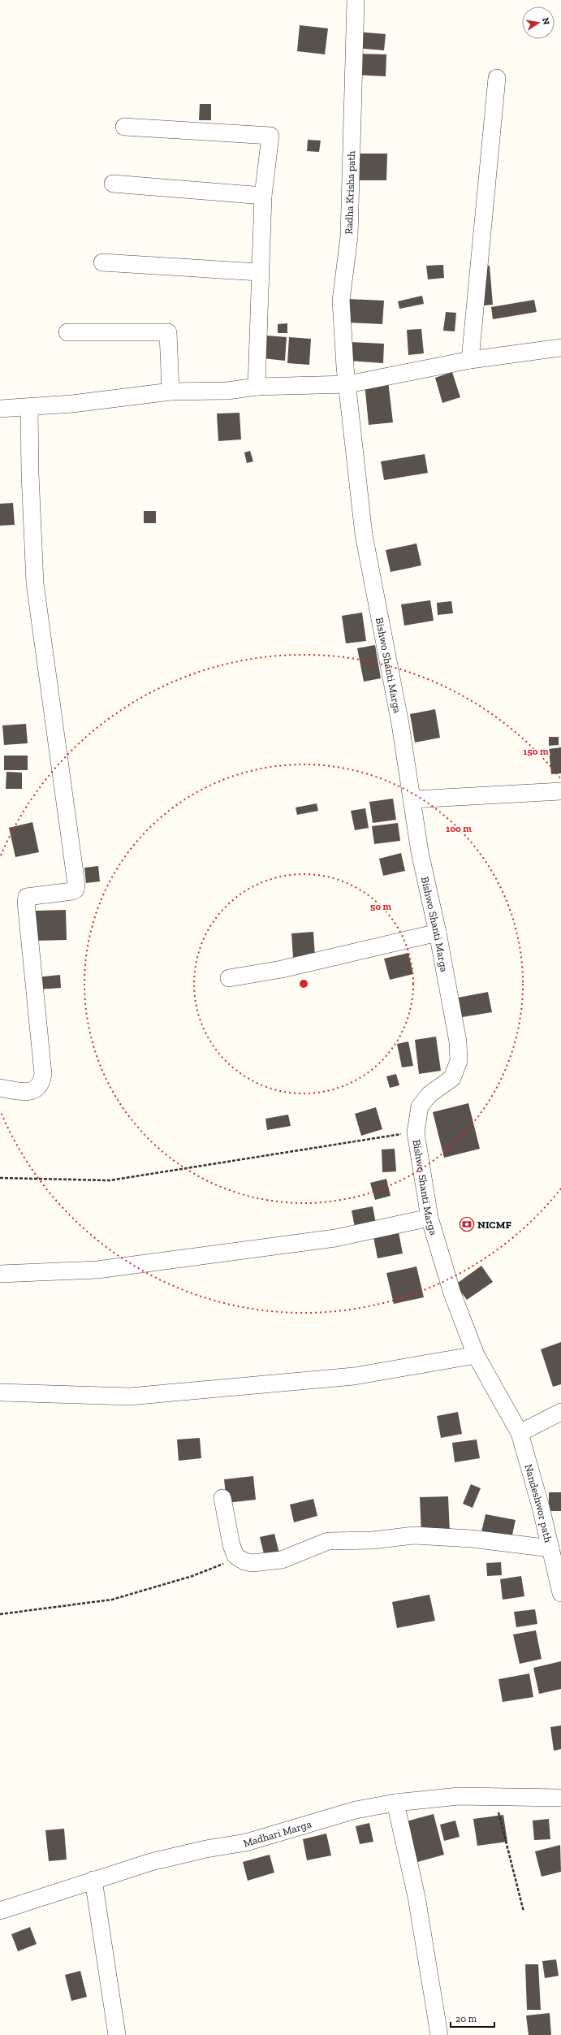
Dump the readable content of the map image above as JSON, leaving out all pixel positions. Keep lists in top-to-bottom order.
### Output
{
  "streets": {
    "street": [
      "Radha Krisha path",
      "Bishwo Shanti Marga",
      "Nandeshwor path",
      "Madhari Marga"
    ]
  },
  "crossings": [
    ["Radha Krisha path", "Bishwo Shanti Marga"],
    ["Bishwo Shanti Marga", "Nandeshwor path"]
  ],
  "places": {
    "bank": ["NICMF"]
  },
  "scale_bar": "20 m",
  "north": "right",
  "rings": ["150 m", "100 m", "50 m"]
}
